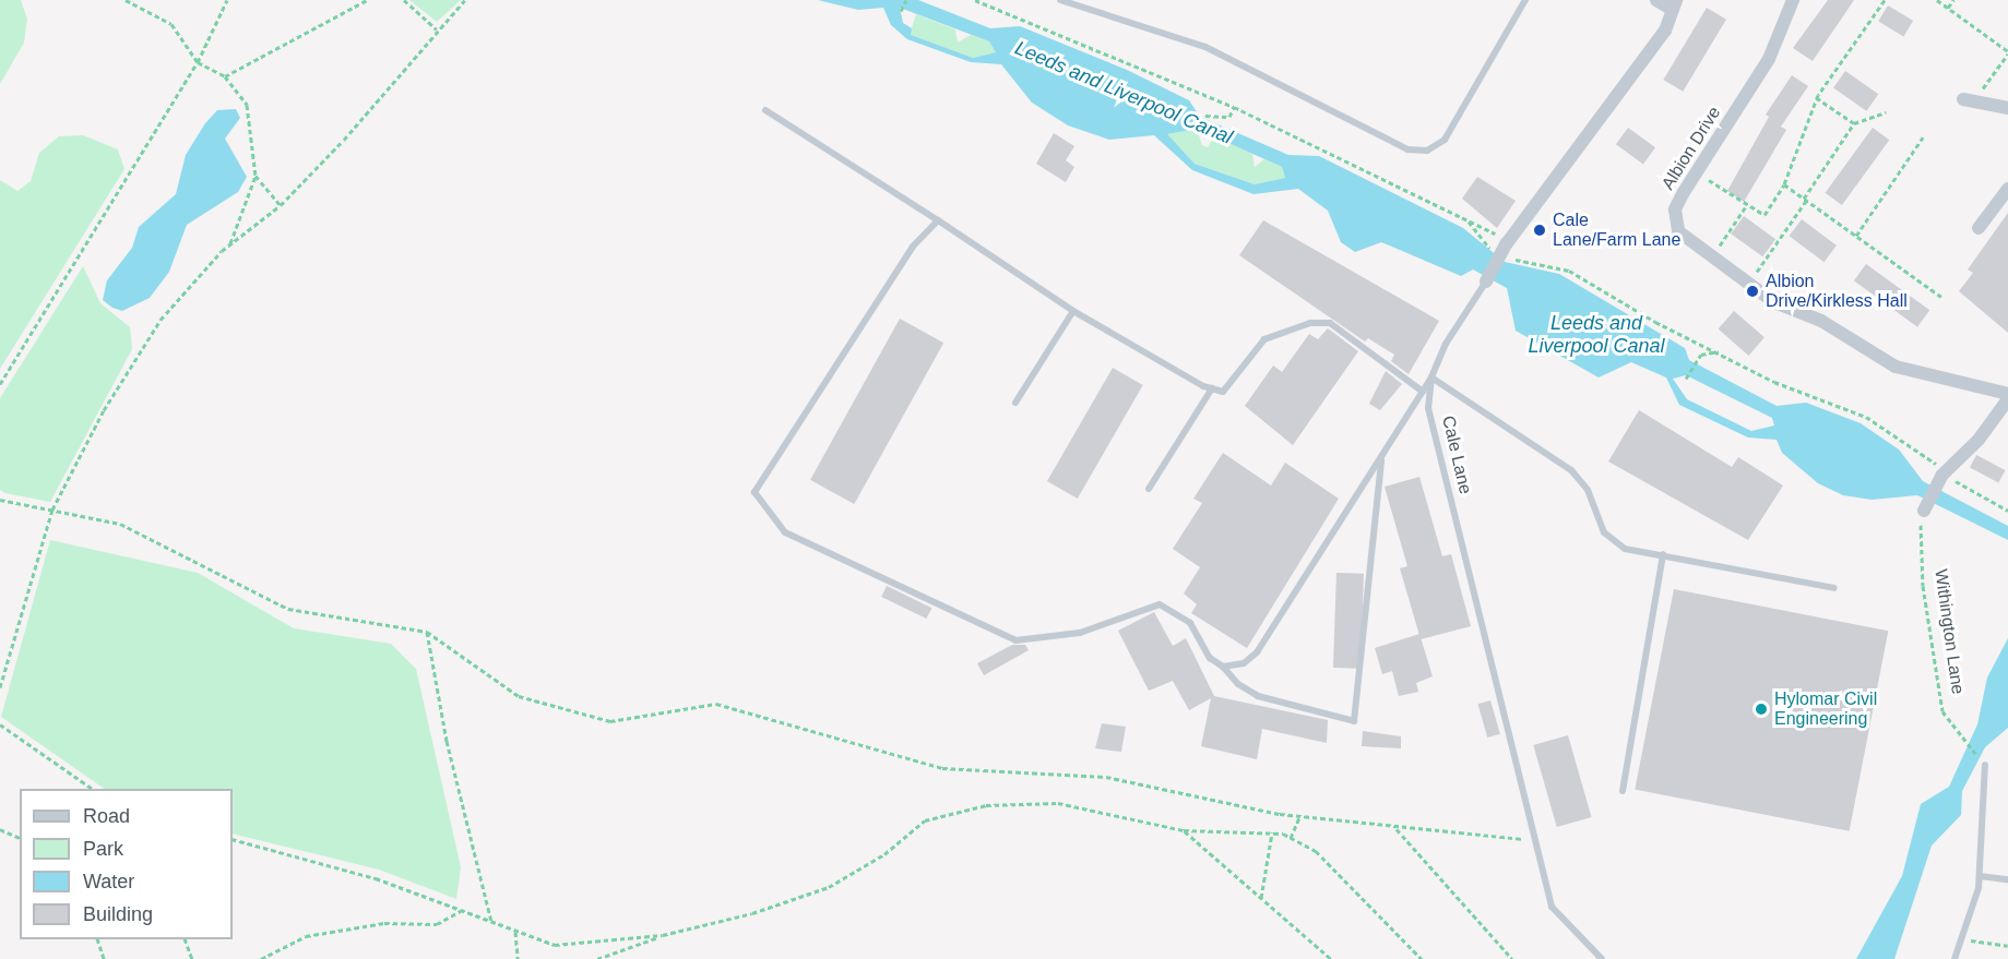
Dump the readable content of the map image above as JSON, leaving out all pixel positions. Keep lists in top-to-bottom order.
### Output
{
  "streets": {
    "street": ["Albion Drive", "Cale Lane"],
    "path": ["Withington Lane"]
  },
  "water": ["Leeds and Liverpool Canal"],
  "places": ["Cale Lane/Farm Lane", "Albion Drive/Kirkless Hall", "Hylomar Civil Engineering"],
  "legend": [
    "Road",
    "Park",
    "Water",
    "Building"
  ]
}
